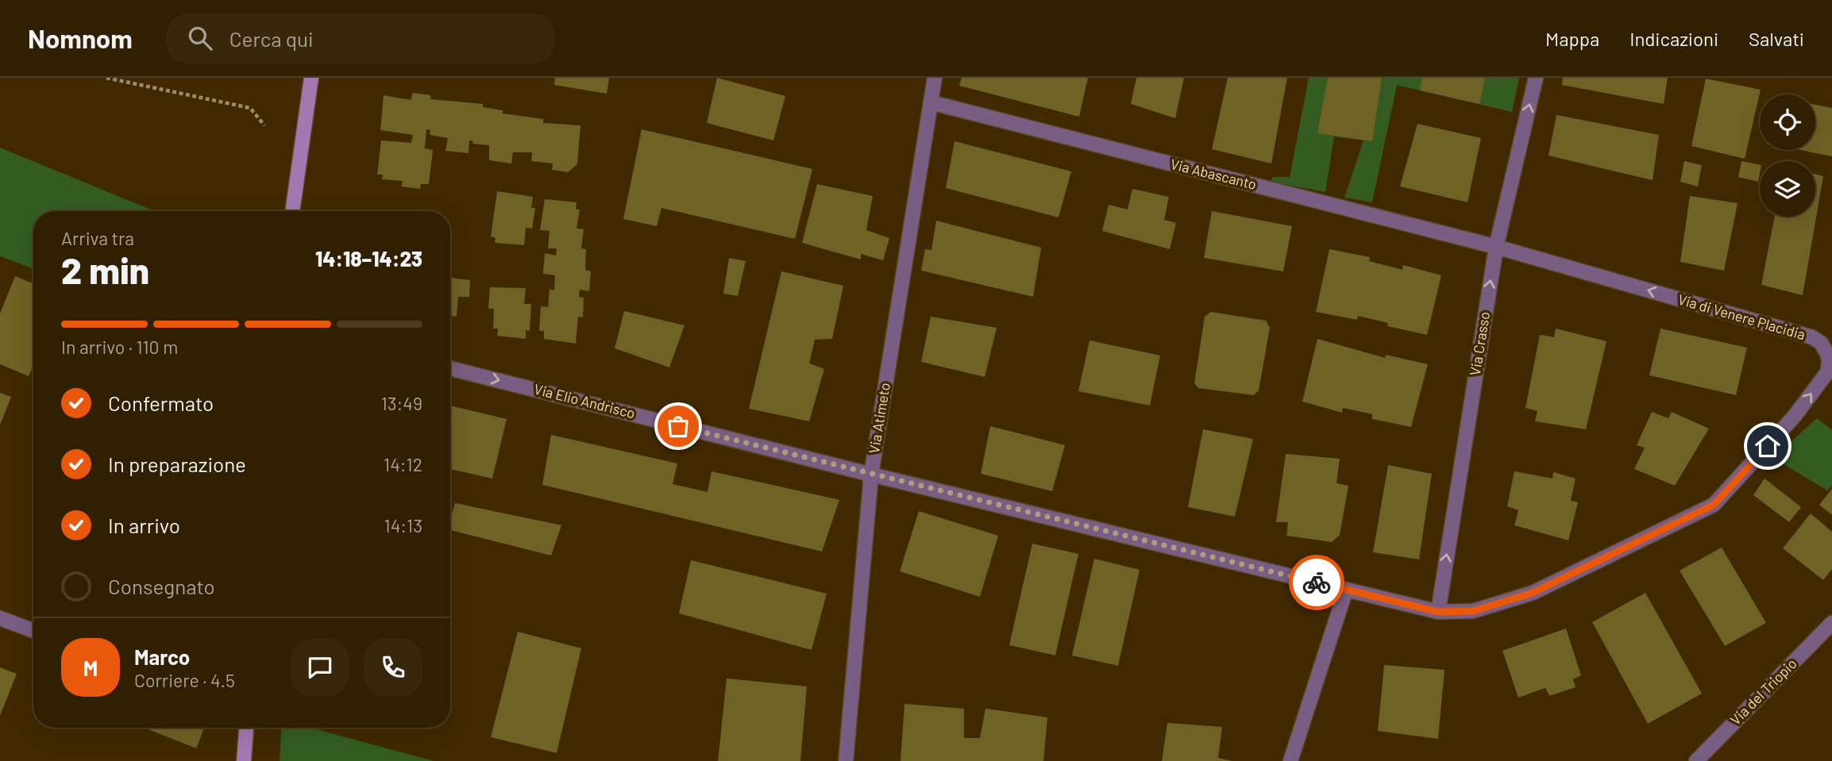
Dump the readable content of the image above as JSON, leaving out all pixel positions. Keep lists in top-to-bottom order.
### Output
{
  "streets": {
    "street": [
      "Via Abascanto",
      "Via di Venere Placidia",
      "Via Crasso",
      "Via Elio Andrisco",
      "Via Atimeto",
      "Via del Triopio"
    ]
  },
  "crossings": [
    ["Via Abascanto", "Via di Venere Placidia"],
    ["Via Abascanto", "Via Crasso"],
    ["Via Abascanto", "Via Atimeto"],
    ["Via di Venere Placidia", "Via Crasso"],
    ["Via di Venere Placidia", "Via Elio Andrisco"],
    ["Via Crasso", "Via Elio Andrisco"],
    ["Via Elio Andrisco", "Via Atimeto"]
  ],
  "one_way": ["Via Crasso", "Via Elio Andrisco"],
  "page": {
    "header": "Nomnom",
    "search": "Cerca qui",
    "nav": ["Mappa", "Indicazioni", "Salvati"],
    "heading": ["2 min", "Arriva tra", "14:18–14:23"],
    "panel": ["Marco", "Corriere · 4.5"],
    "bar": "In arrivo · 110 m",
    "list": [
      ["Confermato", "13:49"],
      ["In preparazione", "14:12"],
      ["In arrivo", "14:13"],
      "Consegnato"
    ],
    "round": "M"
  }
}
